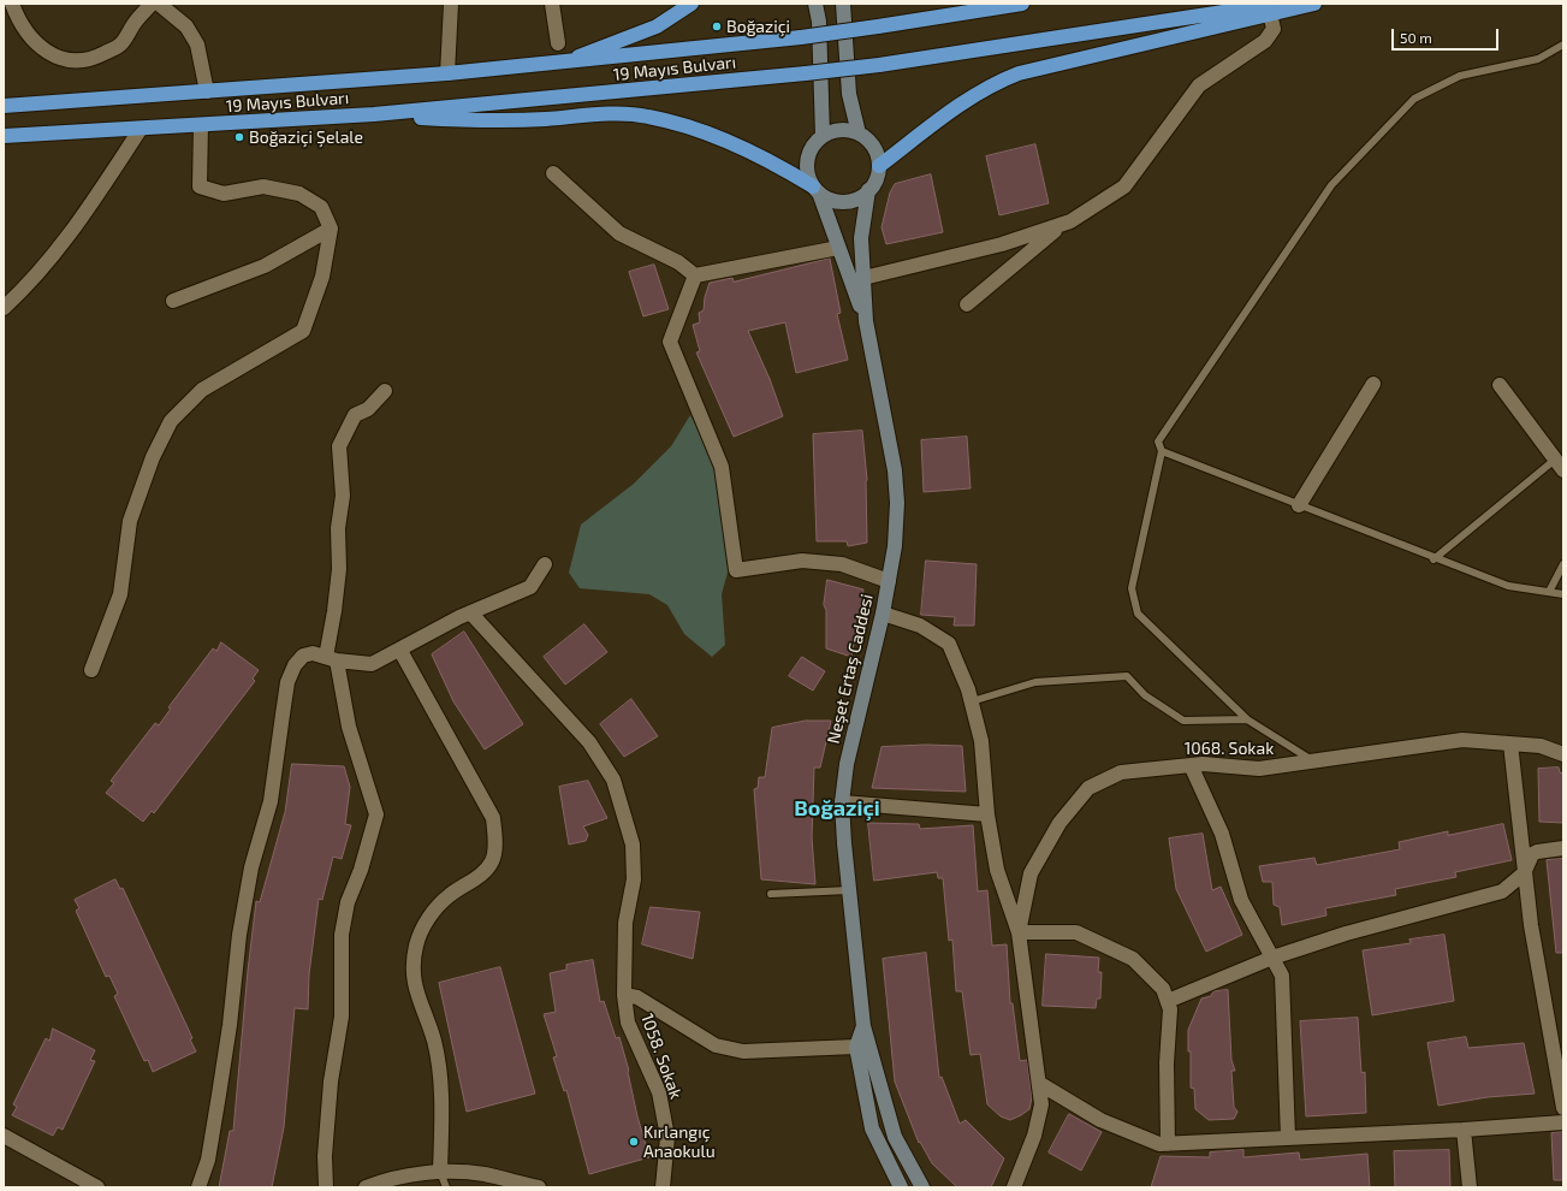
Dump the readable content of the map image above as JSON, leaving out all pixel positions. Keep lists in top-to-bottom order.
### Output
{
  "streets": {
    "highway": ["19 Mayıs Bulvarı"],
    "main road": ["Neşet Ertaş Caddesi"],
    "street": ["1068. Sokak", "1058. Sokak"]
  },
  "districts": ["Boğaziçi"],
  "places": ["Boğaziçi", "Boğaziçi Şelale", "Kırlangıç Anaokulu"],
  "scale_bar": "50 m"
}
